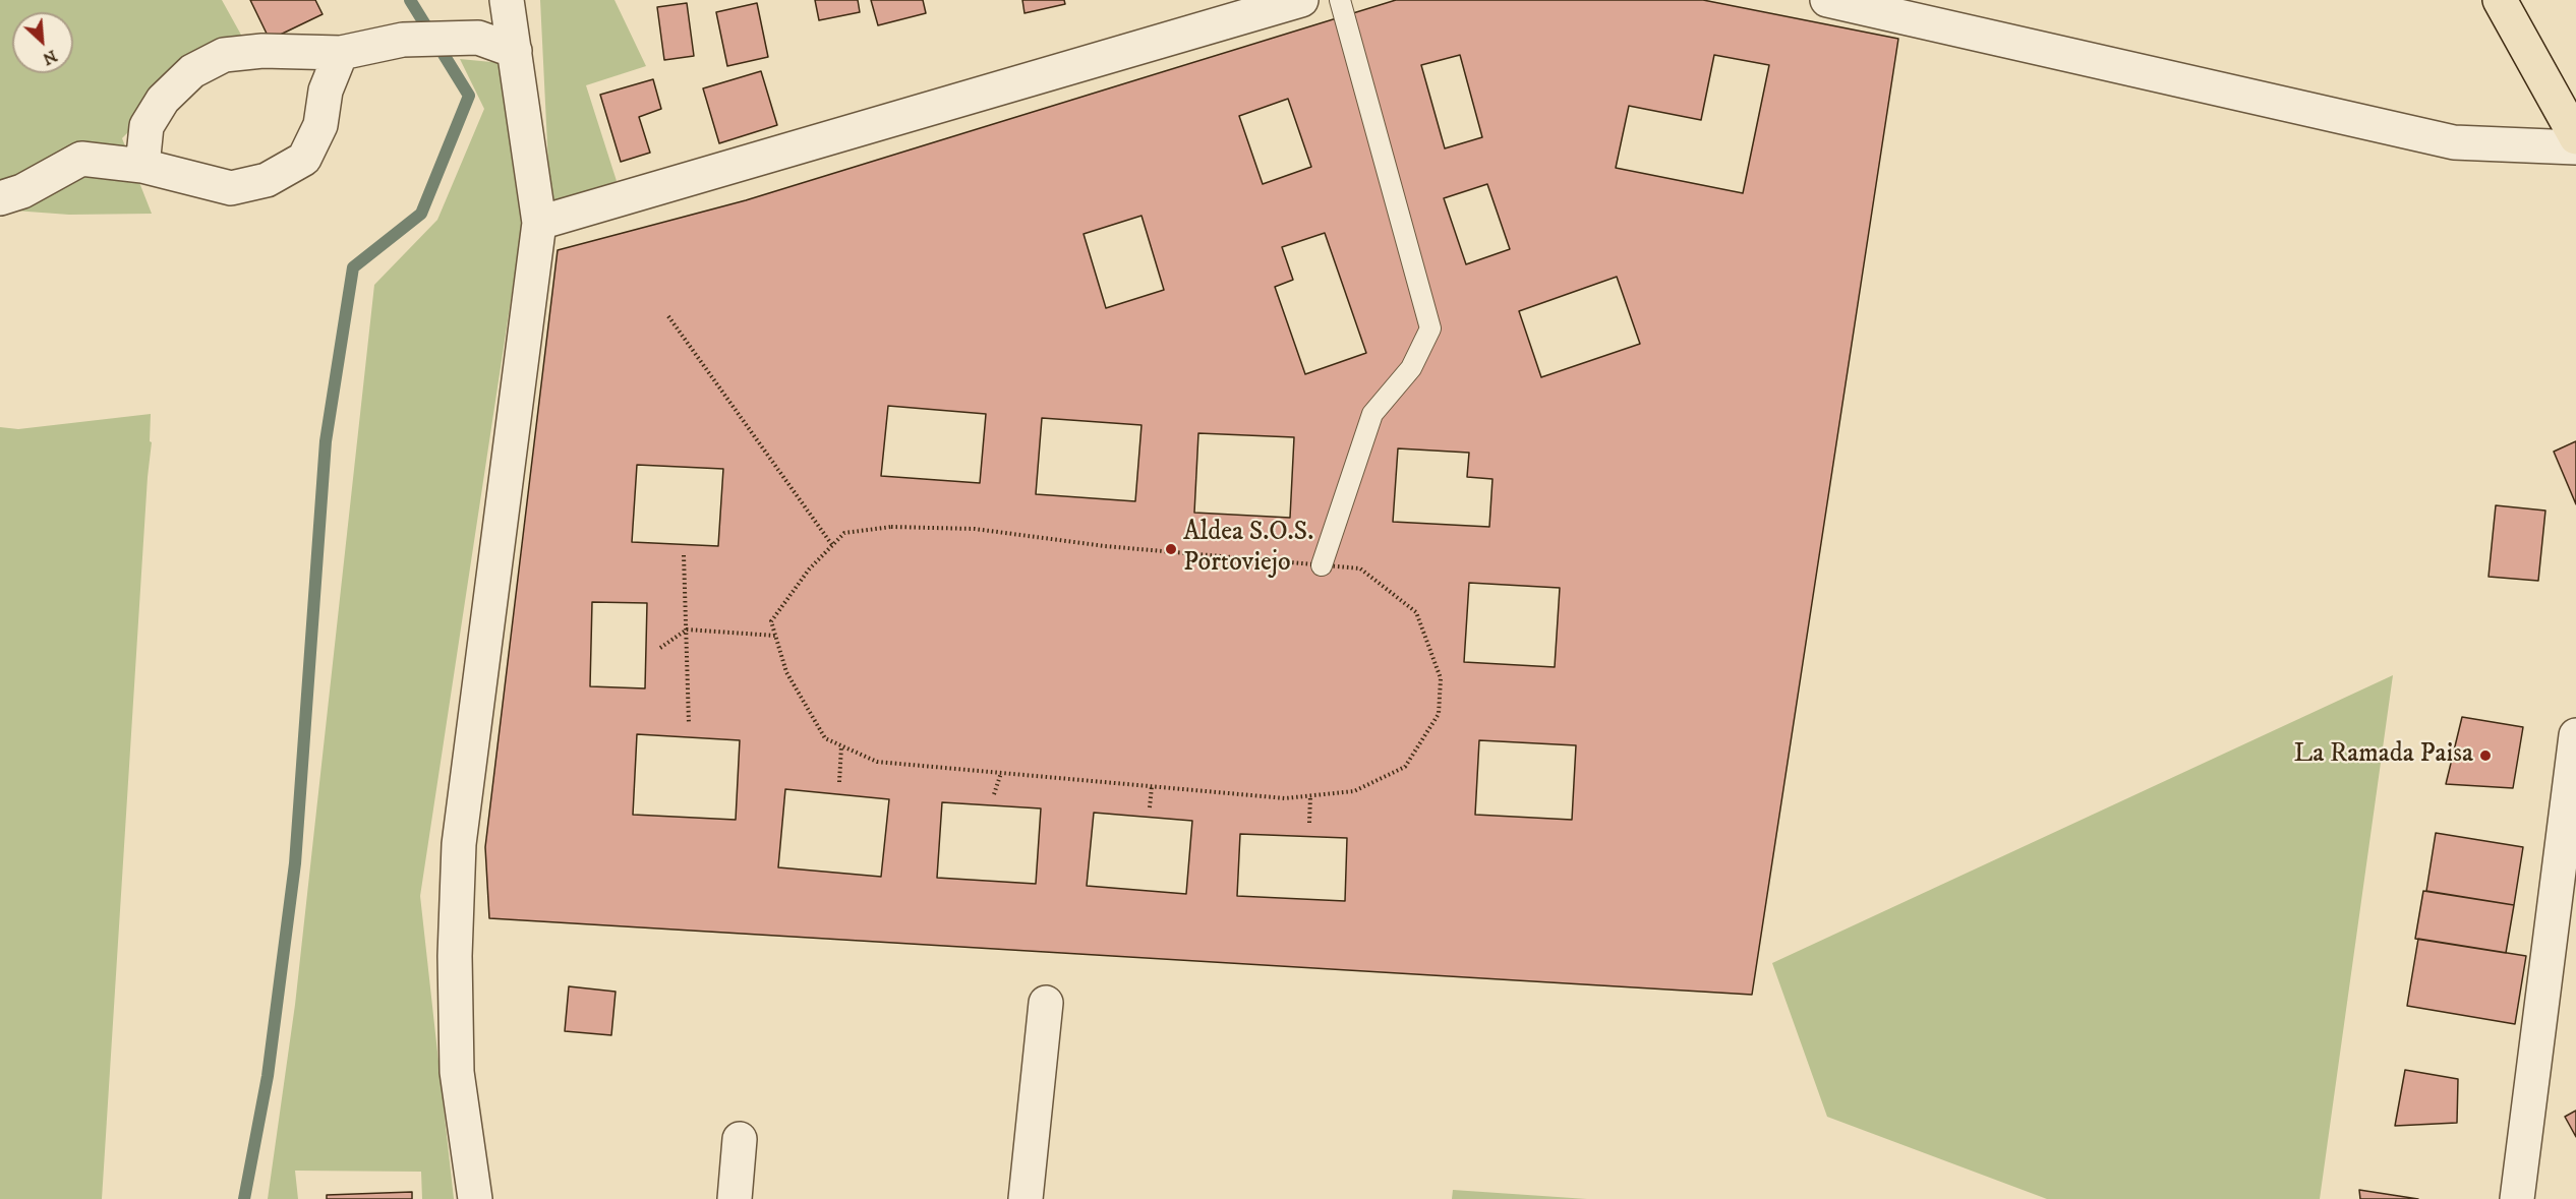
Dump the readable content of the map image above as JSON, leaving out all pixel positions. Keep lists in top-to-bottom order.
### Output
{
  "places": ["Aldea S.O.S. Portoviejo", "La Ramada Paisa"],
  "north": "bottom right"
}
